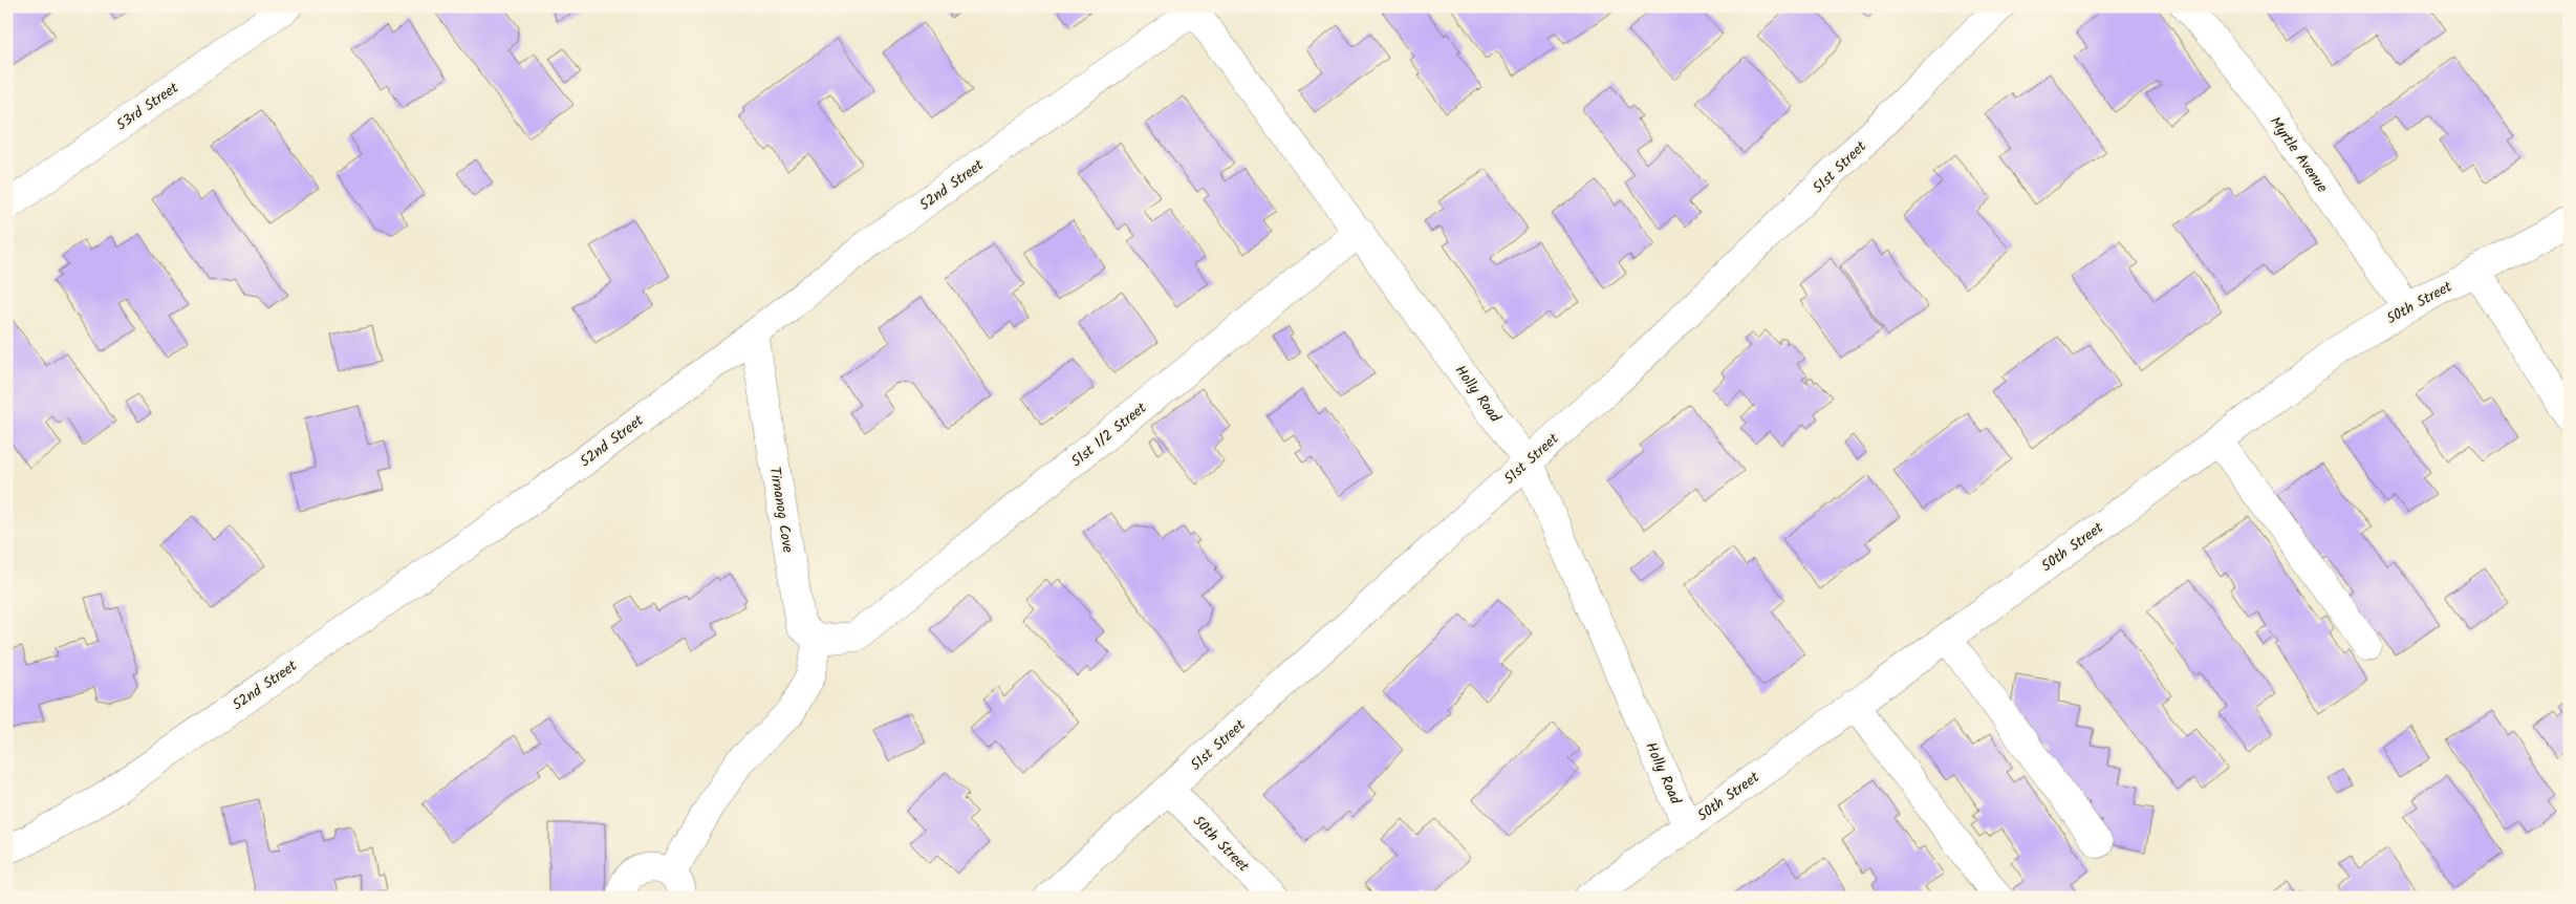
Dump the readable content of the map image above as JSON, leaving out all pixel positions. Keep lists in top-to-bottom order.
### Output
{
  "streets": {
    "street": [
      "53rd Street",
      "Myrtle Avenue",
      "51st Street",
      "52nd Street",
      "50th Street",
      "Holly Road",
      "51st 1/2 Street",
      "Tirnanog Cove"
    ]
  },
  "crossings": [
    ["Myrtle Avenue", "50th Street"],
    ["51st Street", "50th Street"],
    ["51st Street", "Holly Road"],
    ["52nd Street", "Holly Road"],
    ["52nd Street", "Tirnanog Cove"],
    ["50th Street", "Holly Road"],
    ["Holly Road", "51st 1/2 Street"],
    ["51st 1/2 Street", "Tirnanog Cove"]
  ]
}
